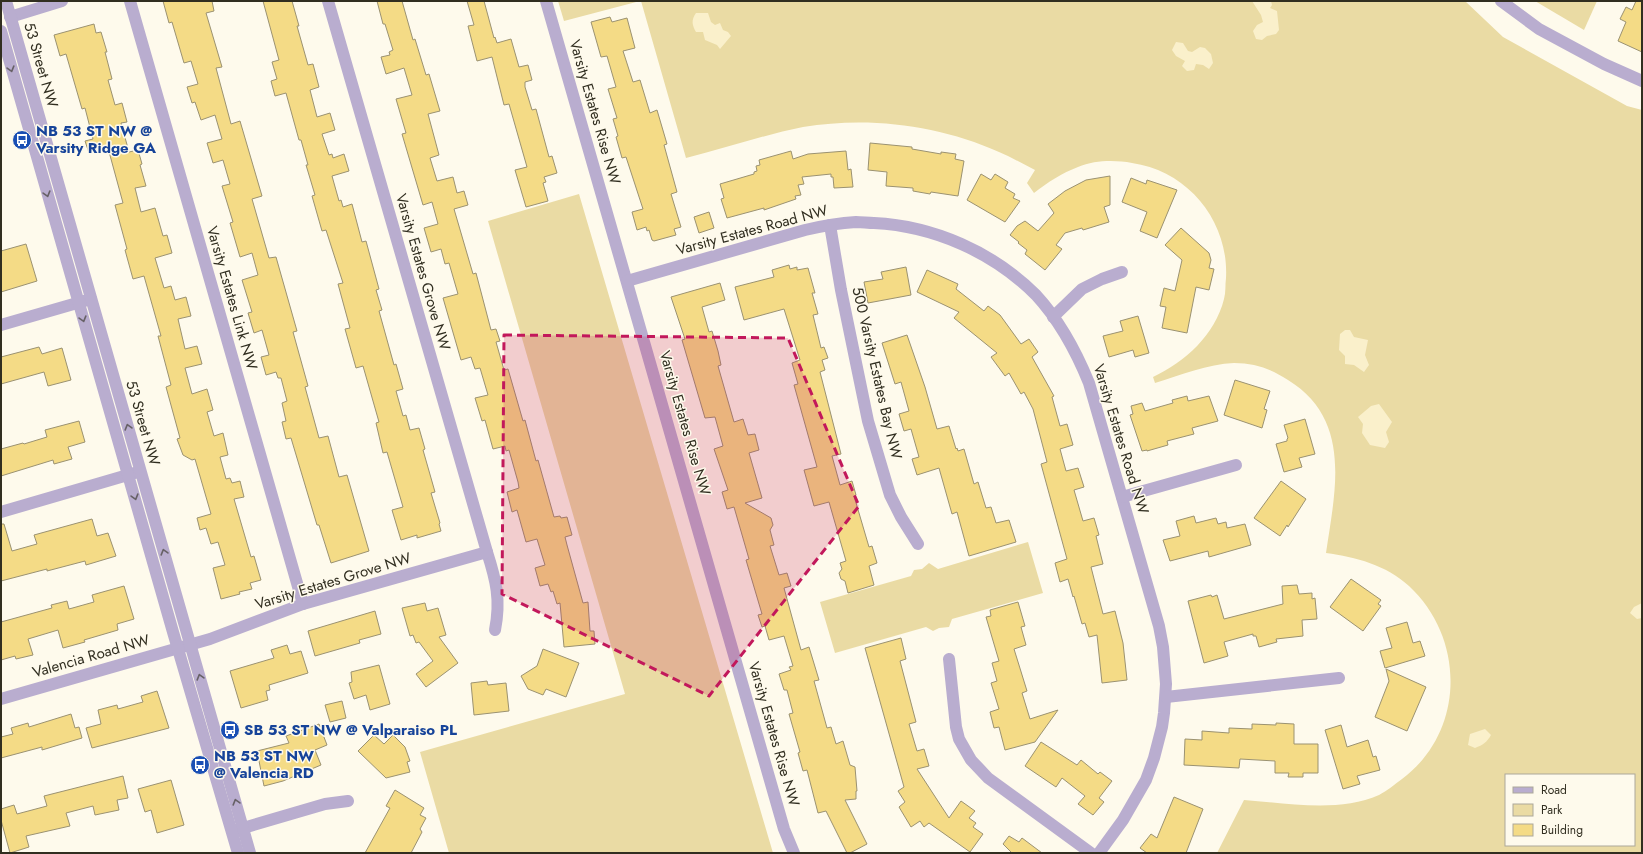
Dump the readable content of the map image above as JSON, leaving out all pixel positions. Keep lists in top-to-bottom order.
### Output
{
  "streets": {
    "street": [
      "53 Street NW",
      "Varsity Estates Rise NW",
      "Varsity Estates Road NW",
      "Varsity Estates Grove NW",
      "Varsity Estates Link NW",
      "500 Varsity Estates Bay NW",
      "Valencia Road NW"
    ]
  },
  "crossings": [
    ["53 Street NW", "Varsity Estates Grove NW"],
    ["53 Street NW", "Valencia Road NW"],
    ["Varsity Estates Rise NW", "Varsity Estates Road NW"],
    ["Varsity Estates Road NW", "500 Varsity Estates Bay NW"],
    ["Varsity Estates Grove NW", "Varsity Estates Link NW"],
    ["Varsity Estates Grove NW", "Valencia Road NW"]
  ],
  "places": {
    "bus stop": ["NB 53 ST NW @ Varsity Ridge GA", "SB 53 ST NW @ Valparaiso PL", "NB 53 ST NW @ Valencia RD"]
  },
  "legend": ["Road", "Park", "Building"]
}
